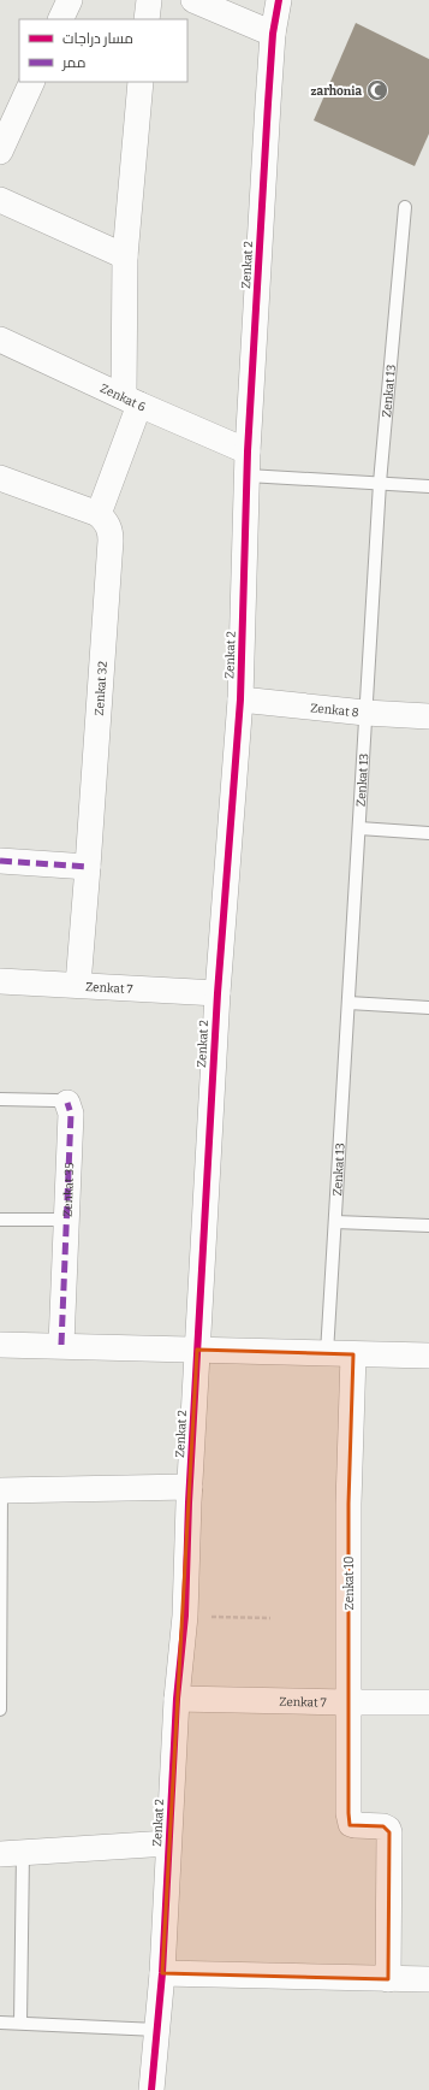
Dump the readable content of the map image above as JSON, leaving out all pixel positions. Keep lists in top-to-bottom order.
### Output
{
  "streets": {
    "street": [
      "Zenkat 2",
      "Zenkat 6",
      "Zenkat 32",
      "Zenkat 8",
      "Zenkat 7",
      "Zenkat 35",
      "Zenkat 10"
    ],
    "lane": ["Zenkat 13"]
  },
  "crossings": [
    ["Zenkat 2", "Zenkat 6"],
    ["Zenkat 2", "Zenkat 8"],
    ["Zenkat 2", "Zenkat 7"],
    ["Zenkat 13", "Zenkat 8"],
    ["Zenkat 32", "Zenkat 7"],
    ["Zenkat 7", "Zenkat 10"]
  ],
  "places": {
    "mosque": ["zarhonia"]
  },
  "legend": ["مسار دراجات", "ممر"]
}
